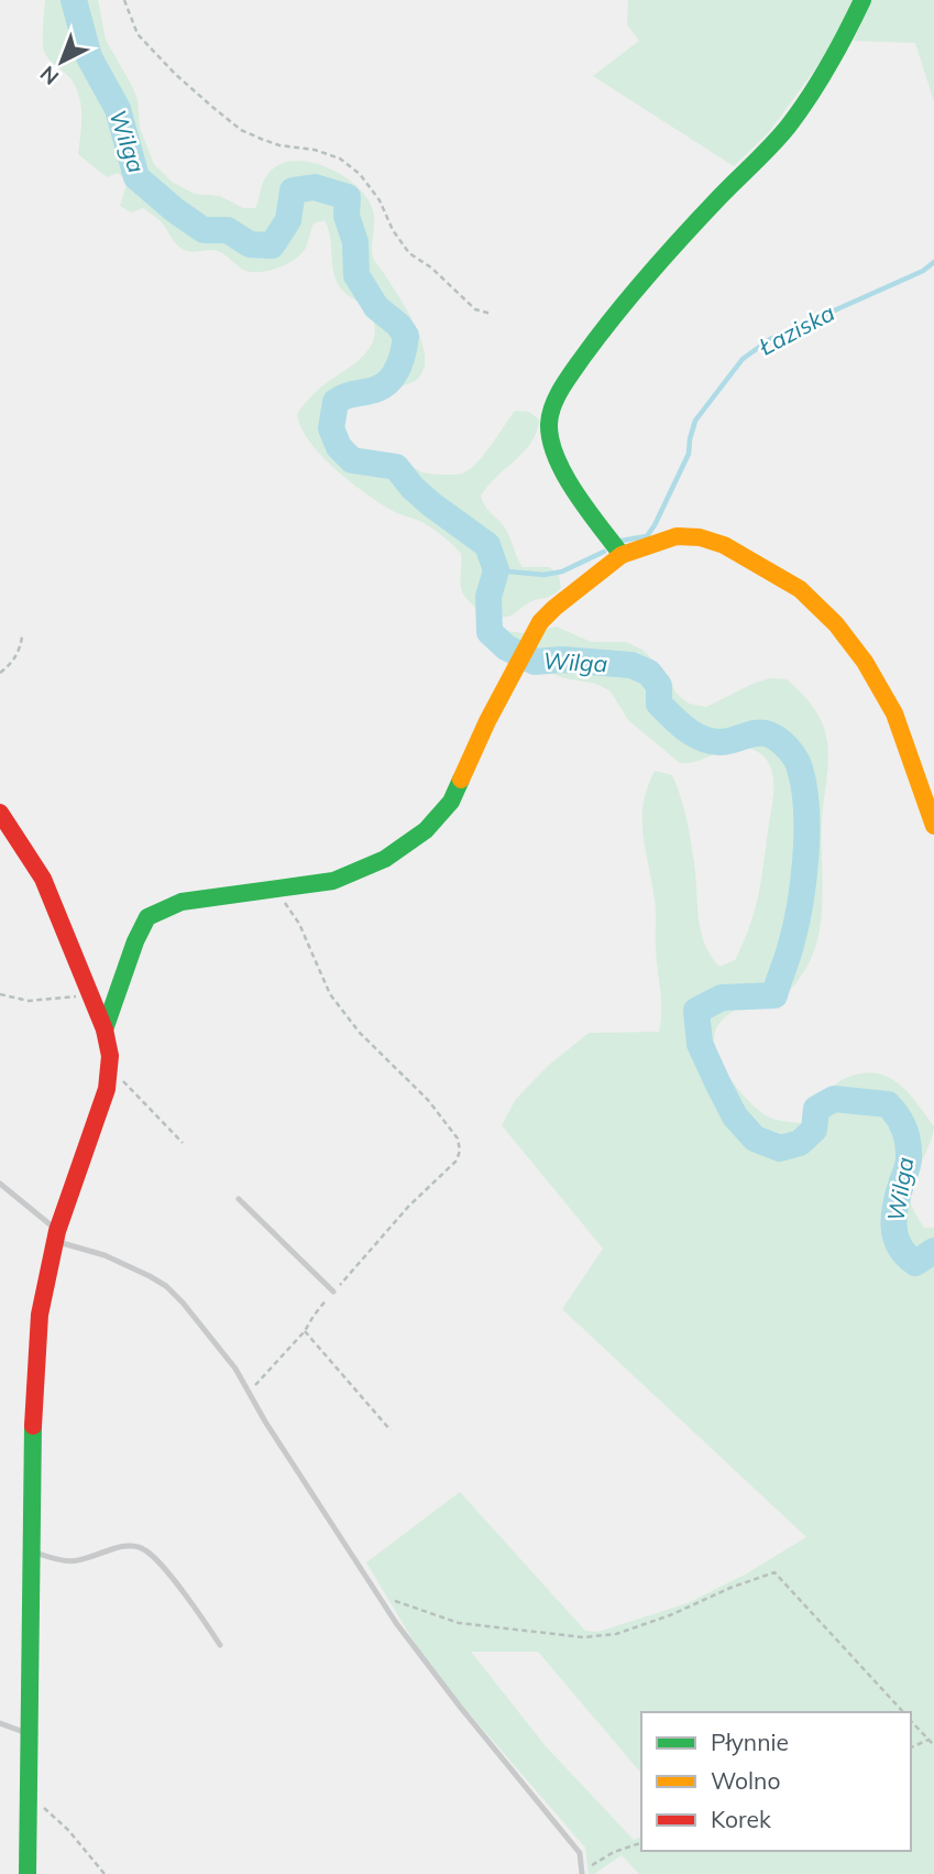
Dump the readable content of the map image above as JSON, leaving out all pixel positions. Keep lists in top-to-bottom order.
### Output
{
  "water": ["Wilga", "Łaziska"],
  "legend": ["Płynnie", "Wolno", "Korek"],
  "north": "bottom left"
}
